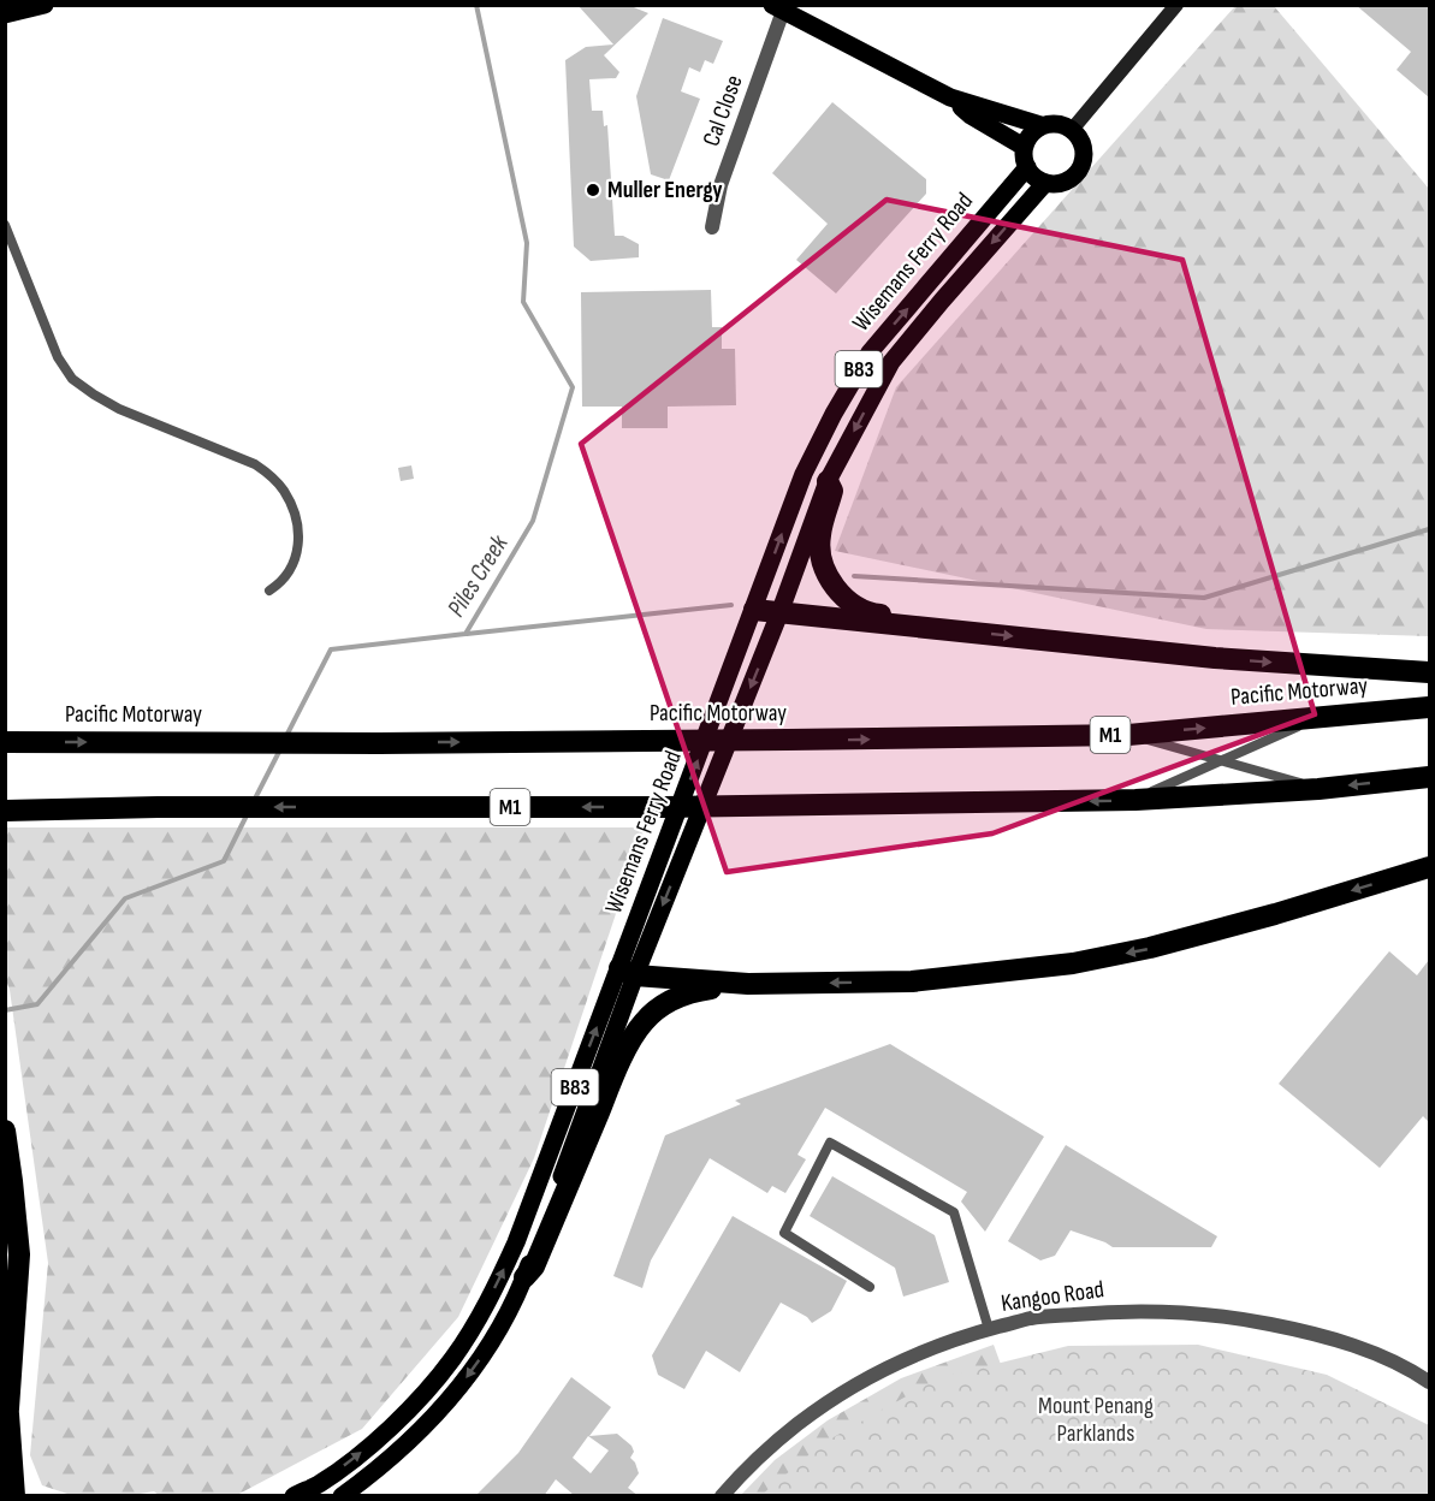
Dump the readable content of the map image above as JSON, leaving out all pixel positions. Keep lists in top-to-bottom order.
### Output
{
  "streets": {
    "highway": ["Pacific Motorway", "M1"],
    "main road": ["Wisemans Ferry Road", "B83"],
    "street": ["Cal Close", "Kangoo Road"]
  },
  "crossings": [
    ["Wisemans Ferry Road", "B83"]
  ],
  "water": ["Piles Creek"],
  "parks": ["Mount Penang Parklands"],
  "places": ["Muller Energy"]
}
